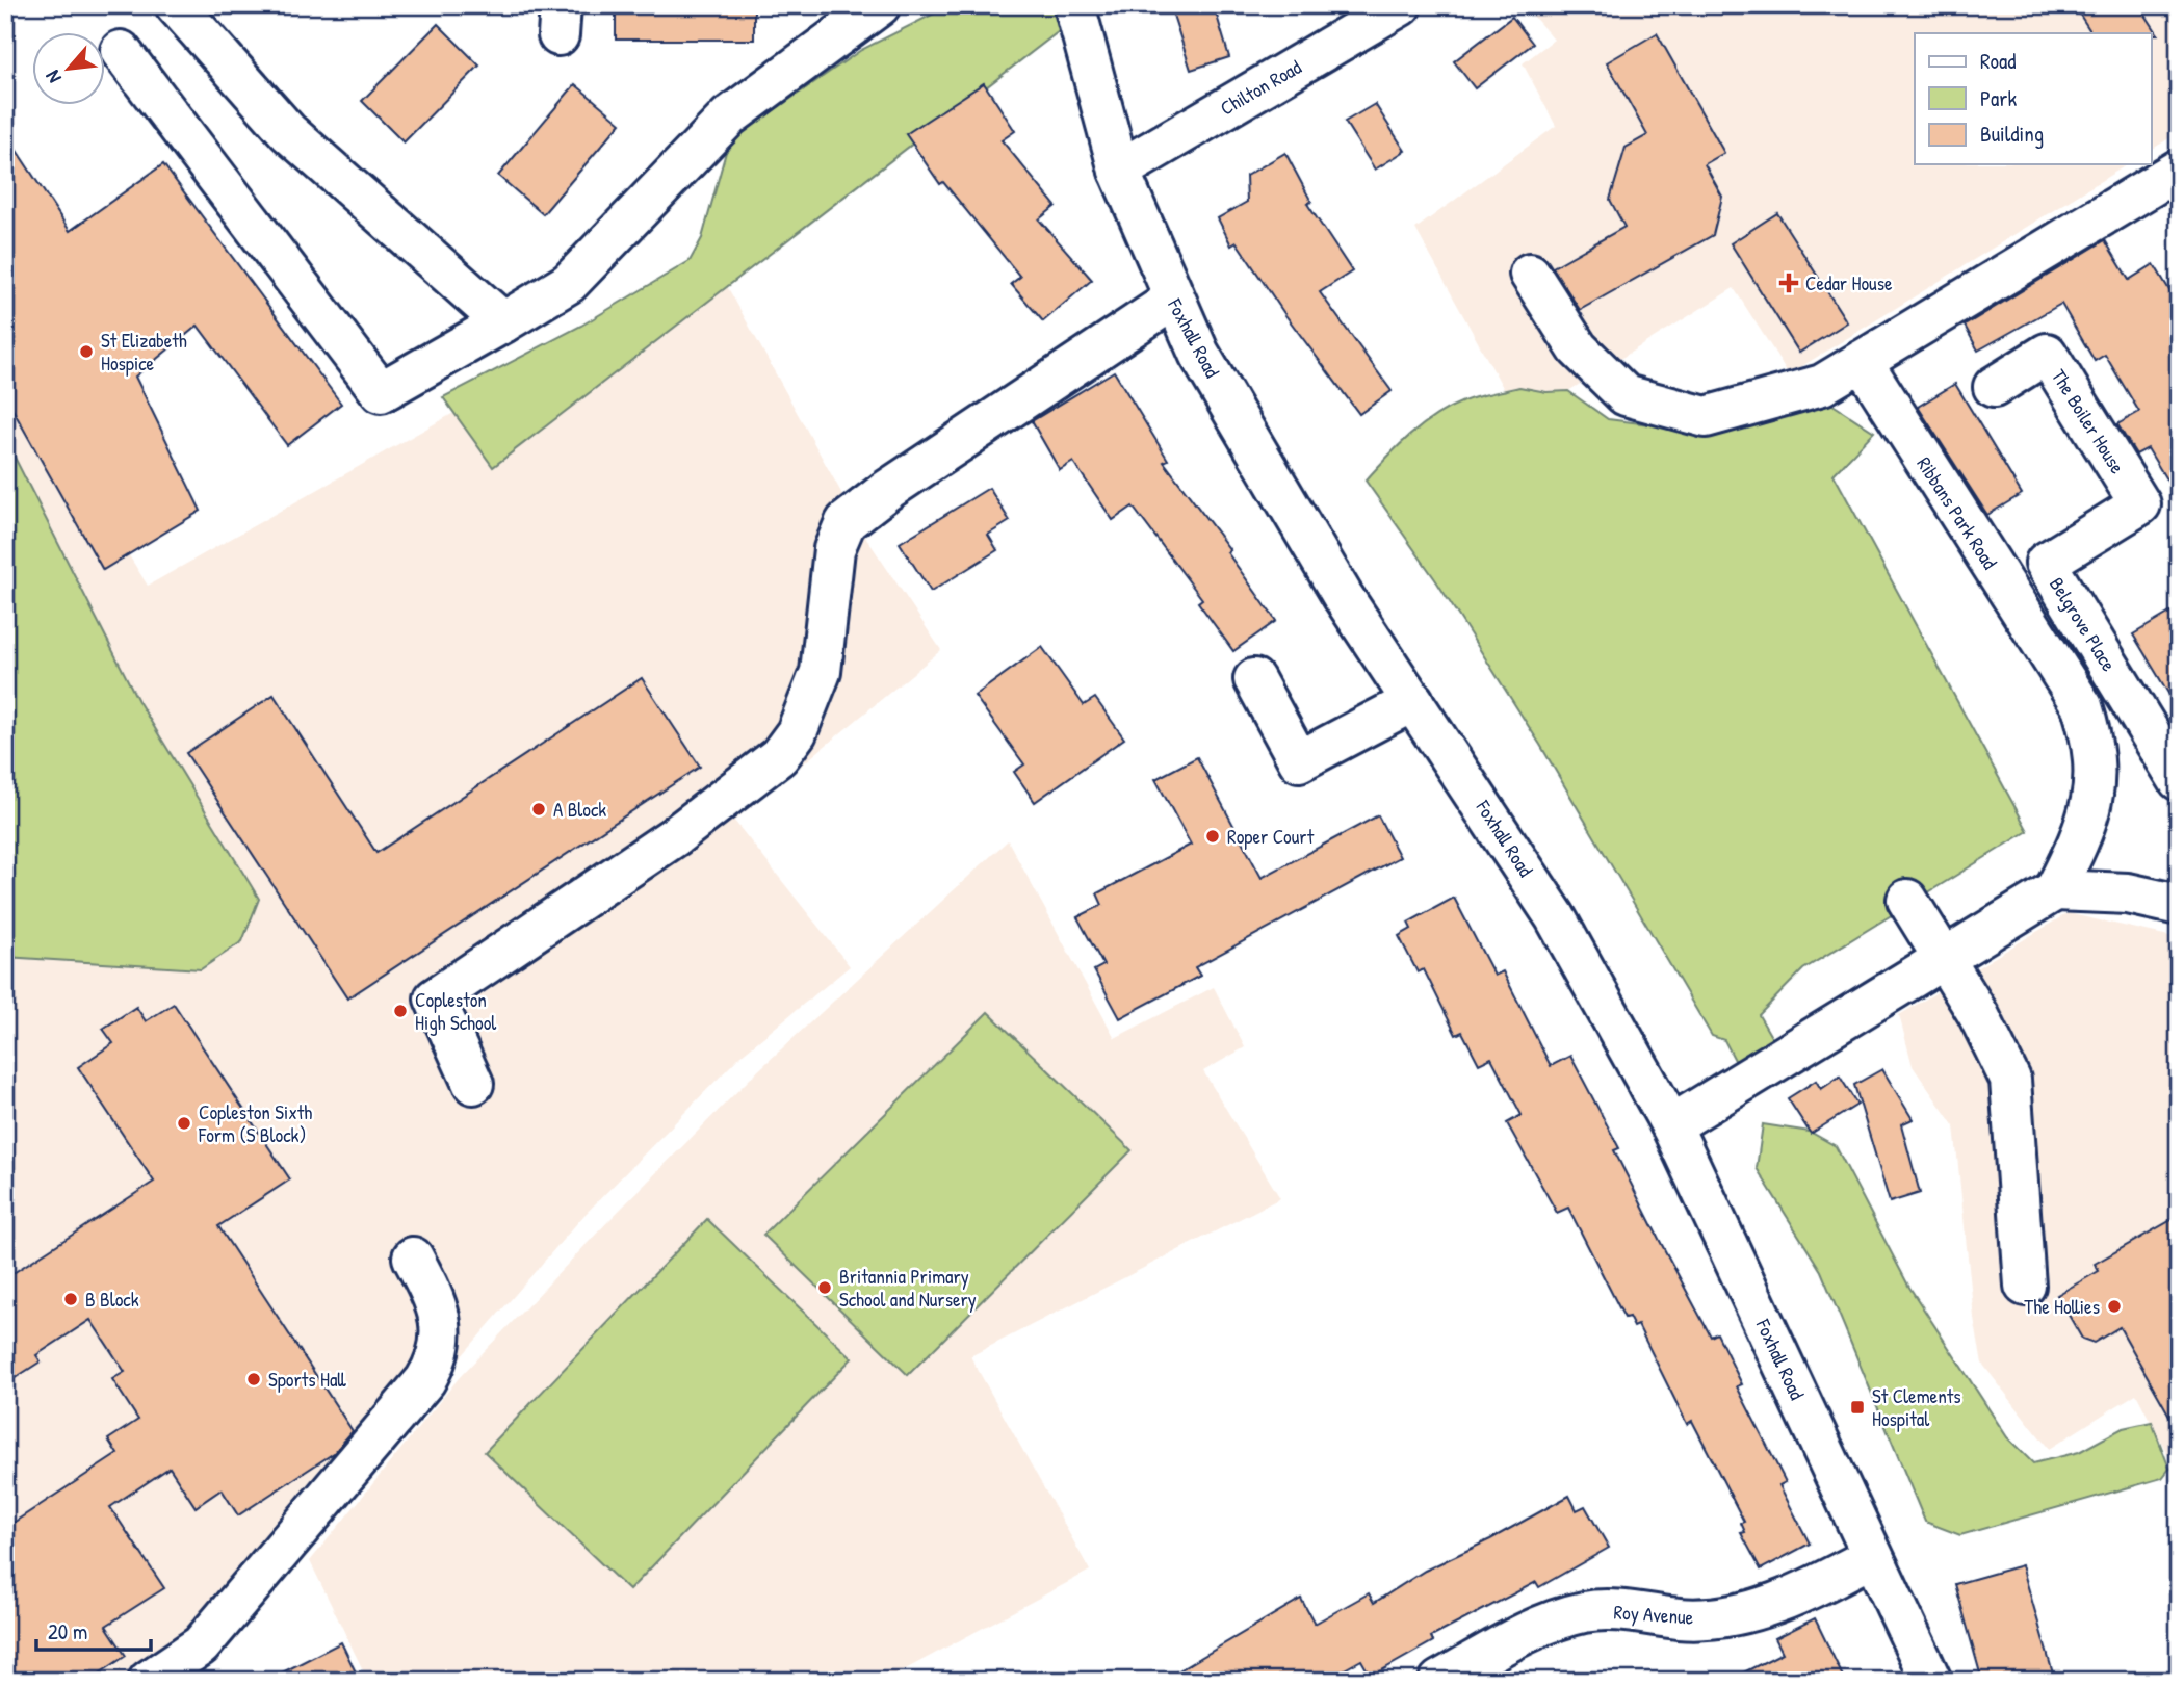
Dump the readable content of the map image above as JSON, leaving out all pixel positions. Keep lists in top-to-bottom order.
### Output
{
  "streets": {
    "street": [
      "Chilton Road",
      "Foxhall Road",
      "The Boiler House",
      "Ribbans Park Road",
      "Belgrove Place",
      "Roy Avenue"
    ]
  },
  "crossings": [
    ["Chilton Road", "Foxhall Road"],
    ["Foxhall Road", "Roy Avenue"],
    ["The Boiler House", "Belgrove Place"]
  ],
  "places": {
    "health": ["Cedar House"],
    "other": [
      "St Elizabeth Hospice",
      "A Block",
      "Roper Court",
      "Copleston High School",
      "Copleston Sixth Form (S Block)",
      "Britannia Primary School and Nursery",
      "B Block",
      "The Hollies",
      "Sports Hall"
    ],
    "transit": ["St Clements Hospital"]
  },
  "legend": ["Road", "Park", "Building"],
  "scale_bar": "20 m",
  "north": "bottom left"
}
